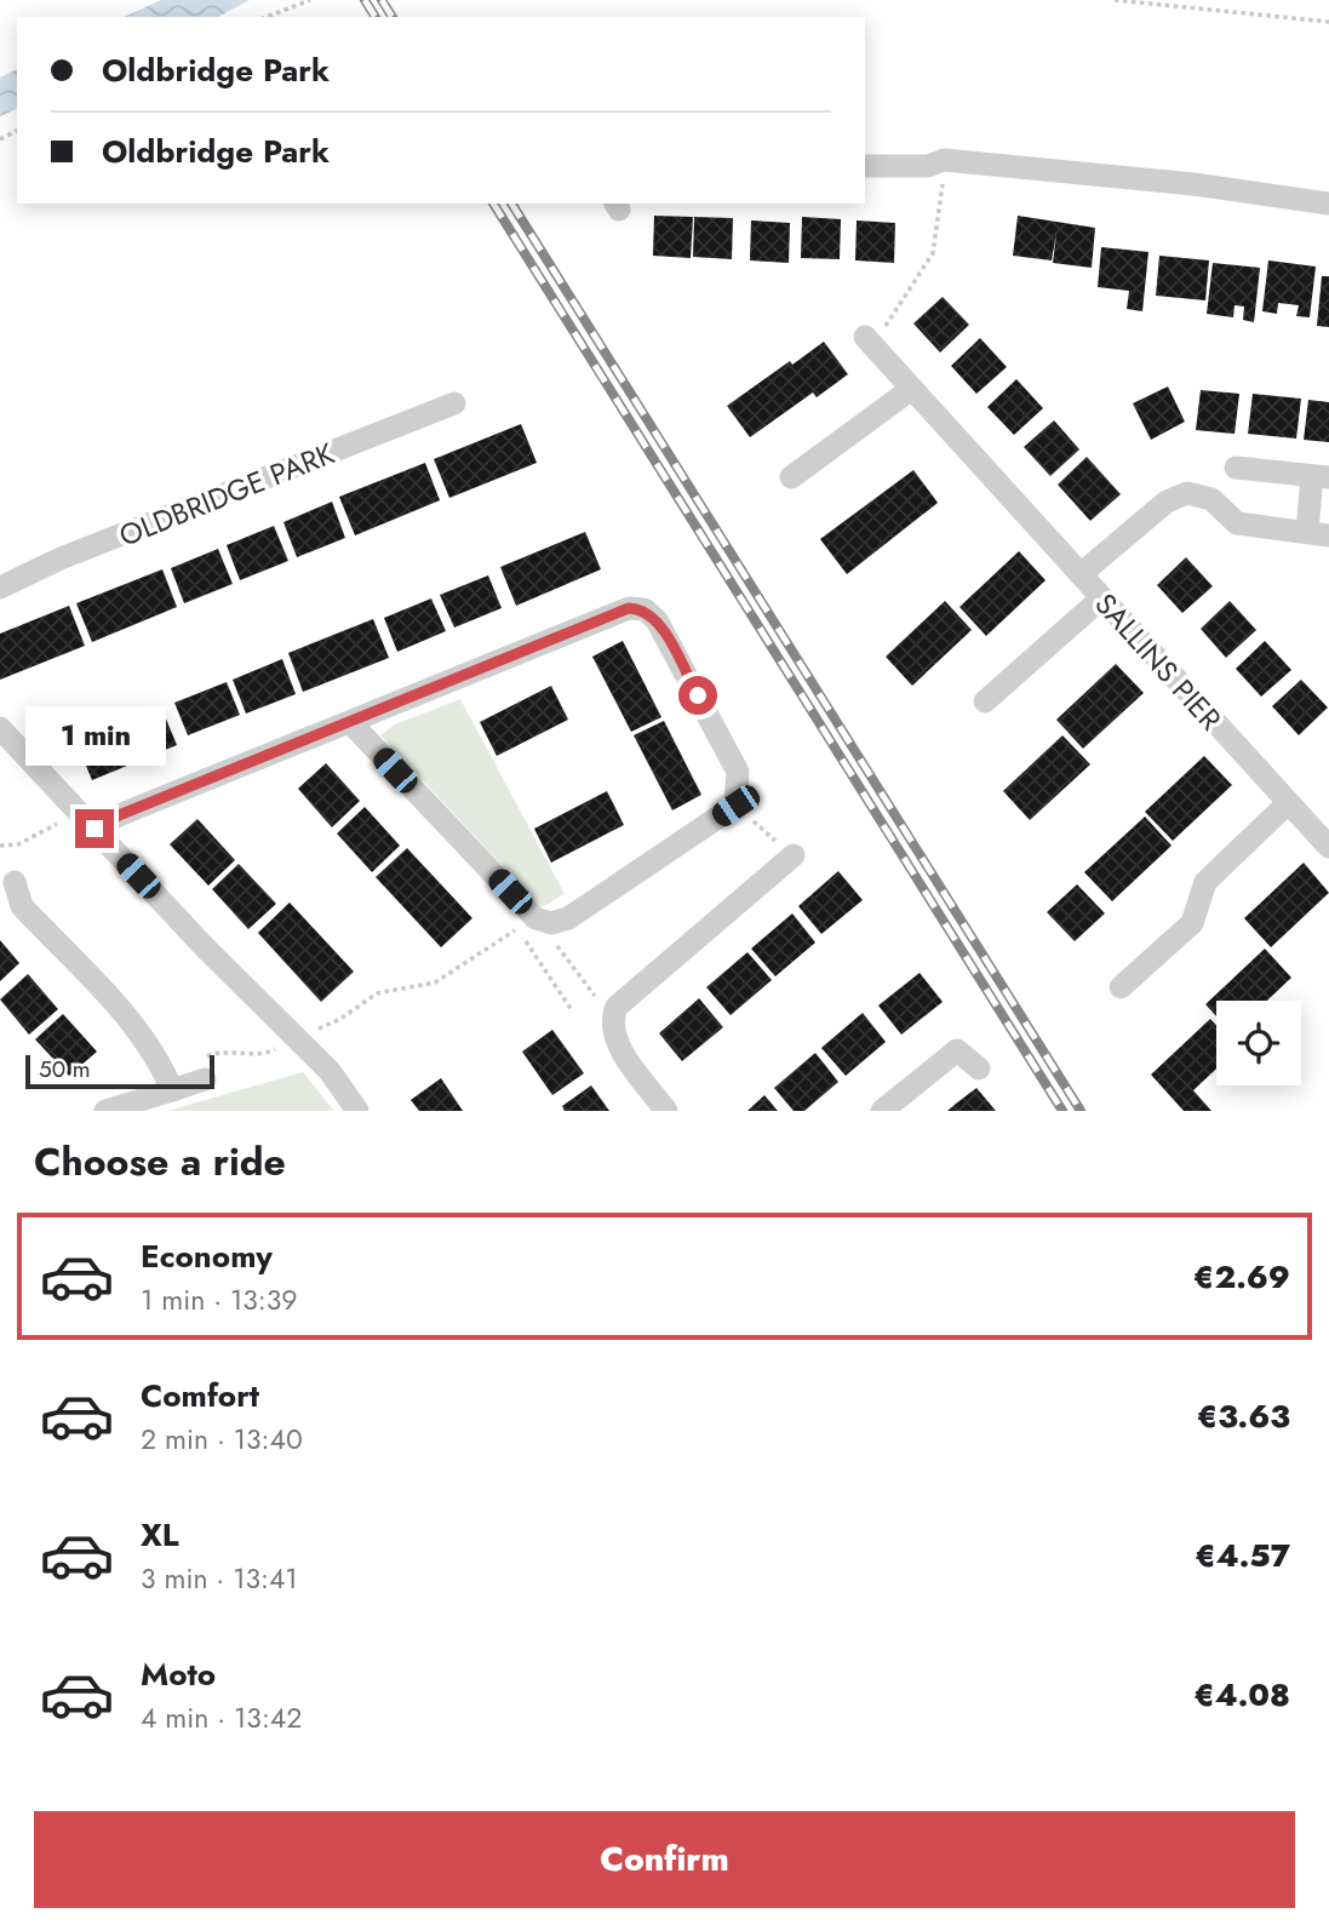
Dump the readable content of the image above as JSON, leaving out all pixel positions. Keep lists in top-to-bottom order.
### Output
{
  "streets": {
    "street": ["OLDBRIDGE PARK", "SALLINS PIER"]
  },
  "scale_bar": "50 m",
  "page": {
    "banner": ["Oldbridge Park", "Oldbridge Park"],
    "bubble": "1 min",
    "scale": "50 m",
    "heading": "Choose a ride",
    "list": [
      {
        "name": "Economy",
        "note": "1 min · 13:39",
        "value": "€2.69"
      },
      {
        "name": "Comfort",
        "note": "2 min · 13:40",
        "value": "€3.63"
      },
      {
        "name": "XL",
        "note": "3 min · 13:41",
        "value": "€4.57"
      },
      {
        "name": "Moto",
        "note": "4 min · 13:42",
        "value": "€4.08"
      }
    ],
    "buttons": "Confirm"
  }
}
